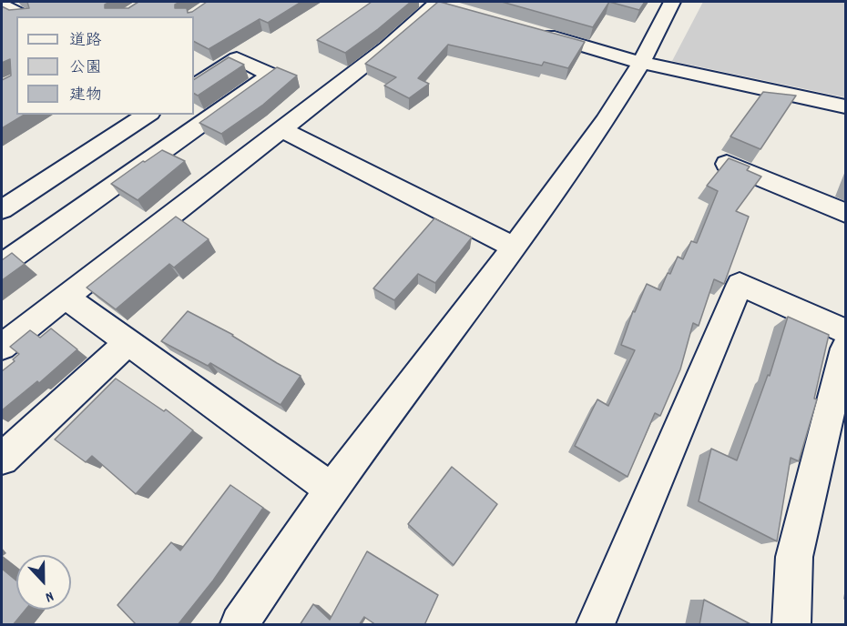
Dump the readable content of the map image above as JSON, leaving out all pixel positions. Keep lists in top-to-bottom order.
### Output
{
  "legend": ["道路", "公園", "建物"],
  "north": "bottom"
}
